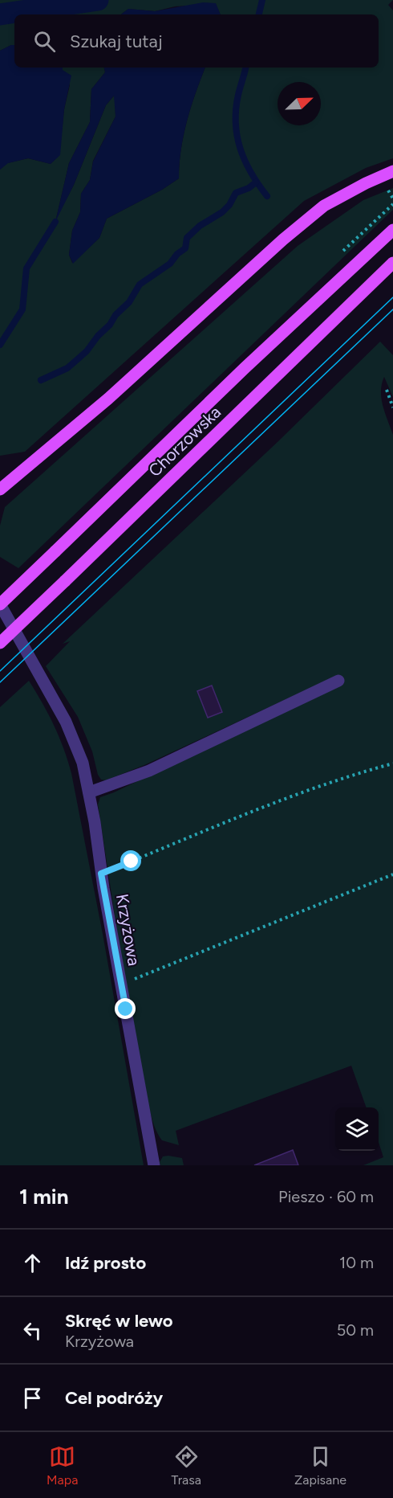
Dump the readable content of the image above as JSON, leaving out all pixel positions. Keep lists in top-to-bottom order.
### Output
{
  "streets": {
    "main road": ["Chorzowska"],
    "street": ["Krzyżowa"]
  },
  "crossings": [
    ["Chorzowska", "Krzyżowa"]
  ],
  "north": "top right",
  "page": {
    "search": "Szukaj tutaj",
    "heading": ["1 min", "Pieszo · 60 m"],
    "list": [
      ["Idź prosto", "10 m"],
      ["Skręć w lewo", "Krzyżowa", "50 m"],
      "Cel podróży"
    ],
    "nav": ["Mapa", "Trasa", "Zapisane"]
  }
}
